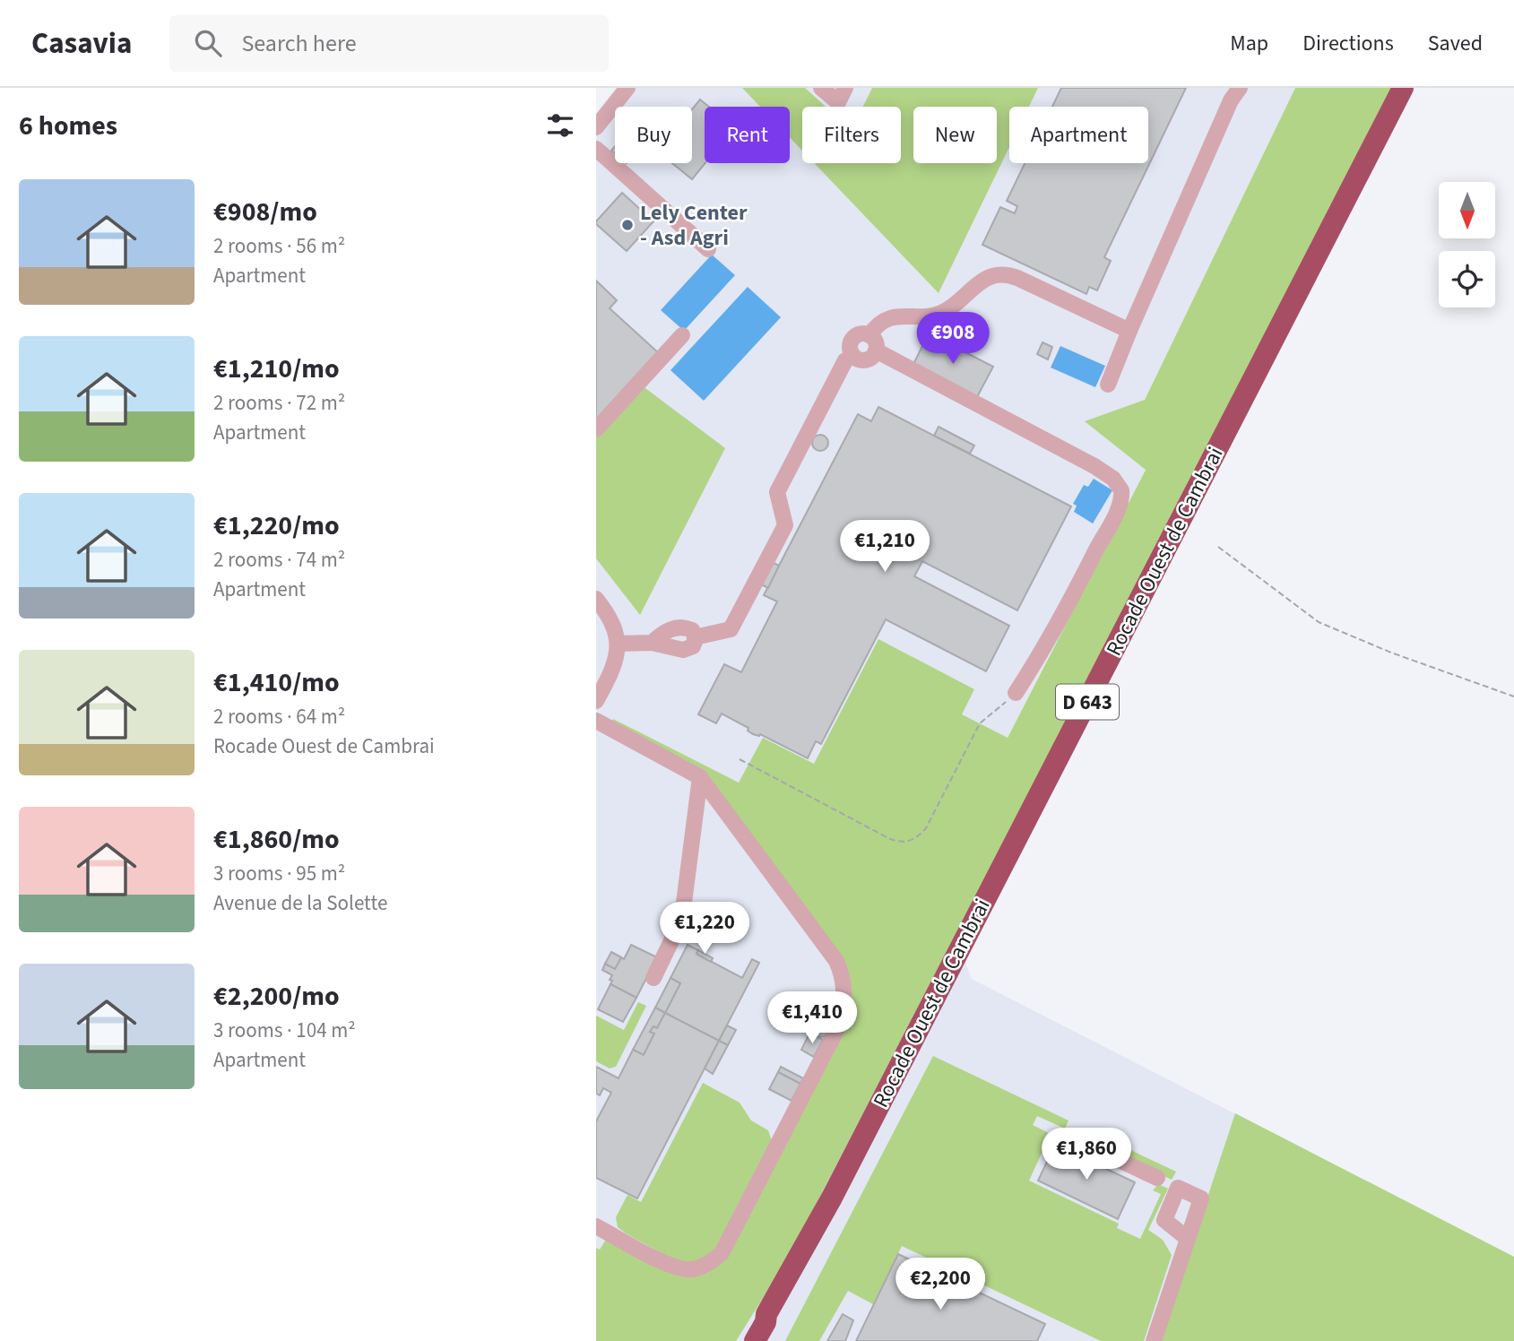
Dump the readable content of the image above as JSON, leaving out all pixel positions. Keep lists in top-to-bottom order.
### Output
{
  "streets": {
    "highway": ["Rocade Ouest de Cambrai", "D 643"]
  },
  "places": ["Lely Center - Asd Agri"],
  "north": "bottom",
  "page": {
    "header": "Casavia",
    "search": "Search here",
    "nav": ["Map", "Directions", "Saved"],
    "heading": "6 homes",
    "chip": [
      "Buy",
      "Rent",
      "Filters",
      "New",
      "Apartment"
    ],
    "list": [
      {
        "name": "€908/mo",
        "note": "2 rooms · 56 m² · Apartment"
      },
      {
        "name": "€1,210/mo",
        "note": "2 rooms · 72 m² · Apartment"
      },
      {
        "name": "€1,220/mo",
        "note": "2 rooms · 74 m² · Apartment"
      },
      {
        "name": "€1,410/mo",
        "note": "2 rooms · 64 m² · Rocade Ouest de Cambrai"
      },
      {
        "name": "€1,860/mo",
        "note": "3 rooms · 95 m² · Avenue de la Solette"
      },
      {
        "name": "€2,200/mo",
        "note": "3 rooms · 104 m² · Apartment"
      }
    ],
    "price": [
      "€908",
      "€1,210",
      "€1,220",
      "€1,410",
      "€1,860",
      "€2,200"
    ]
  }
}
